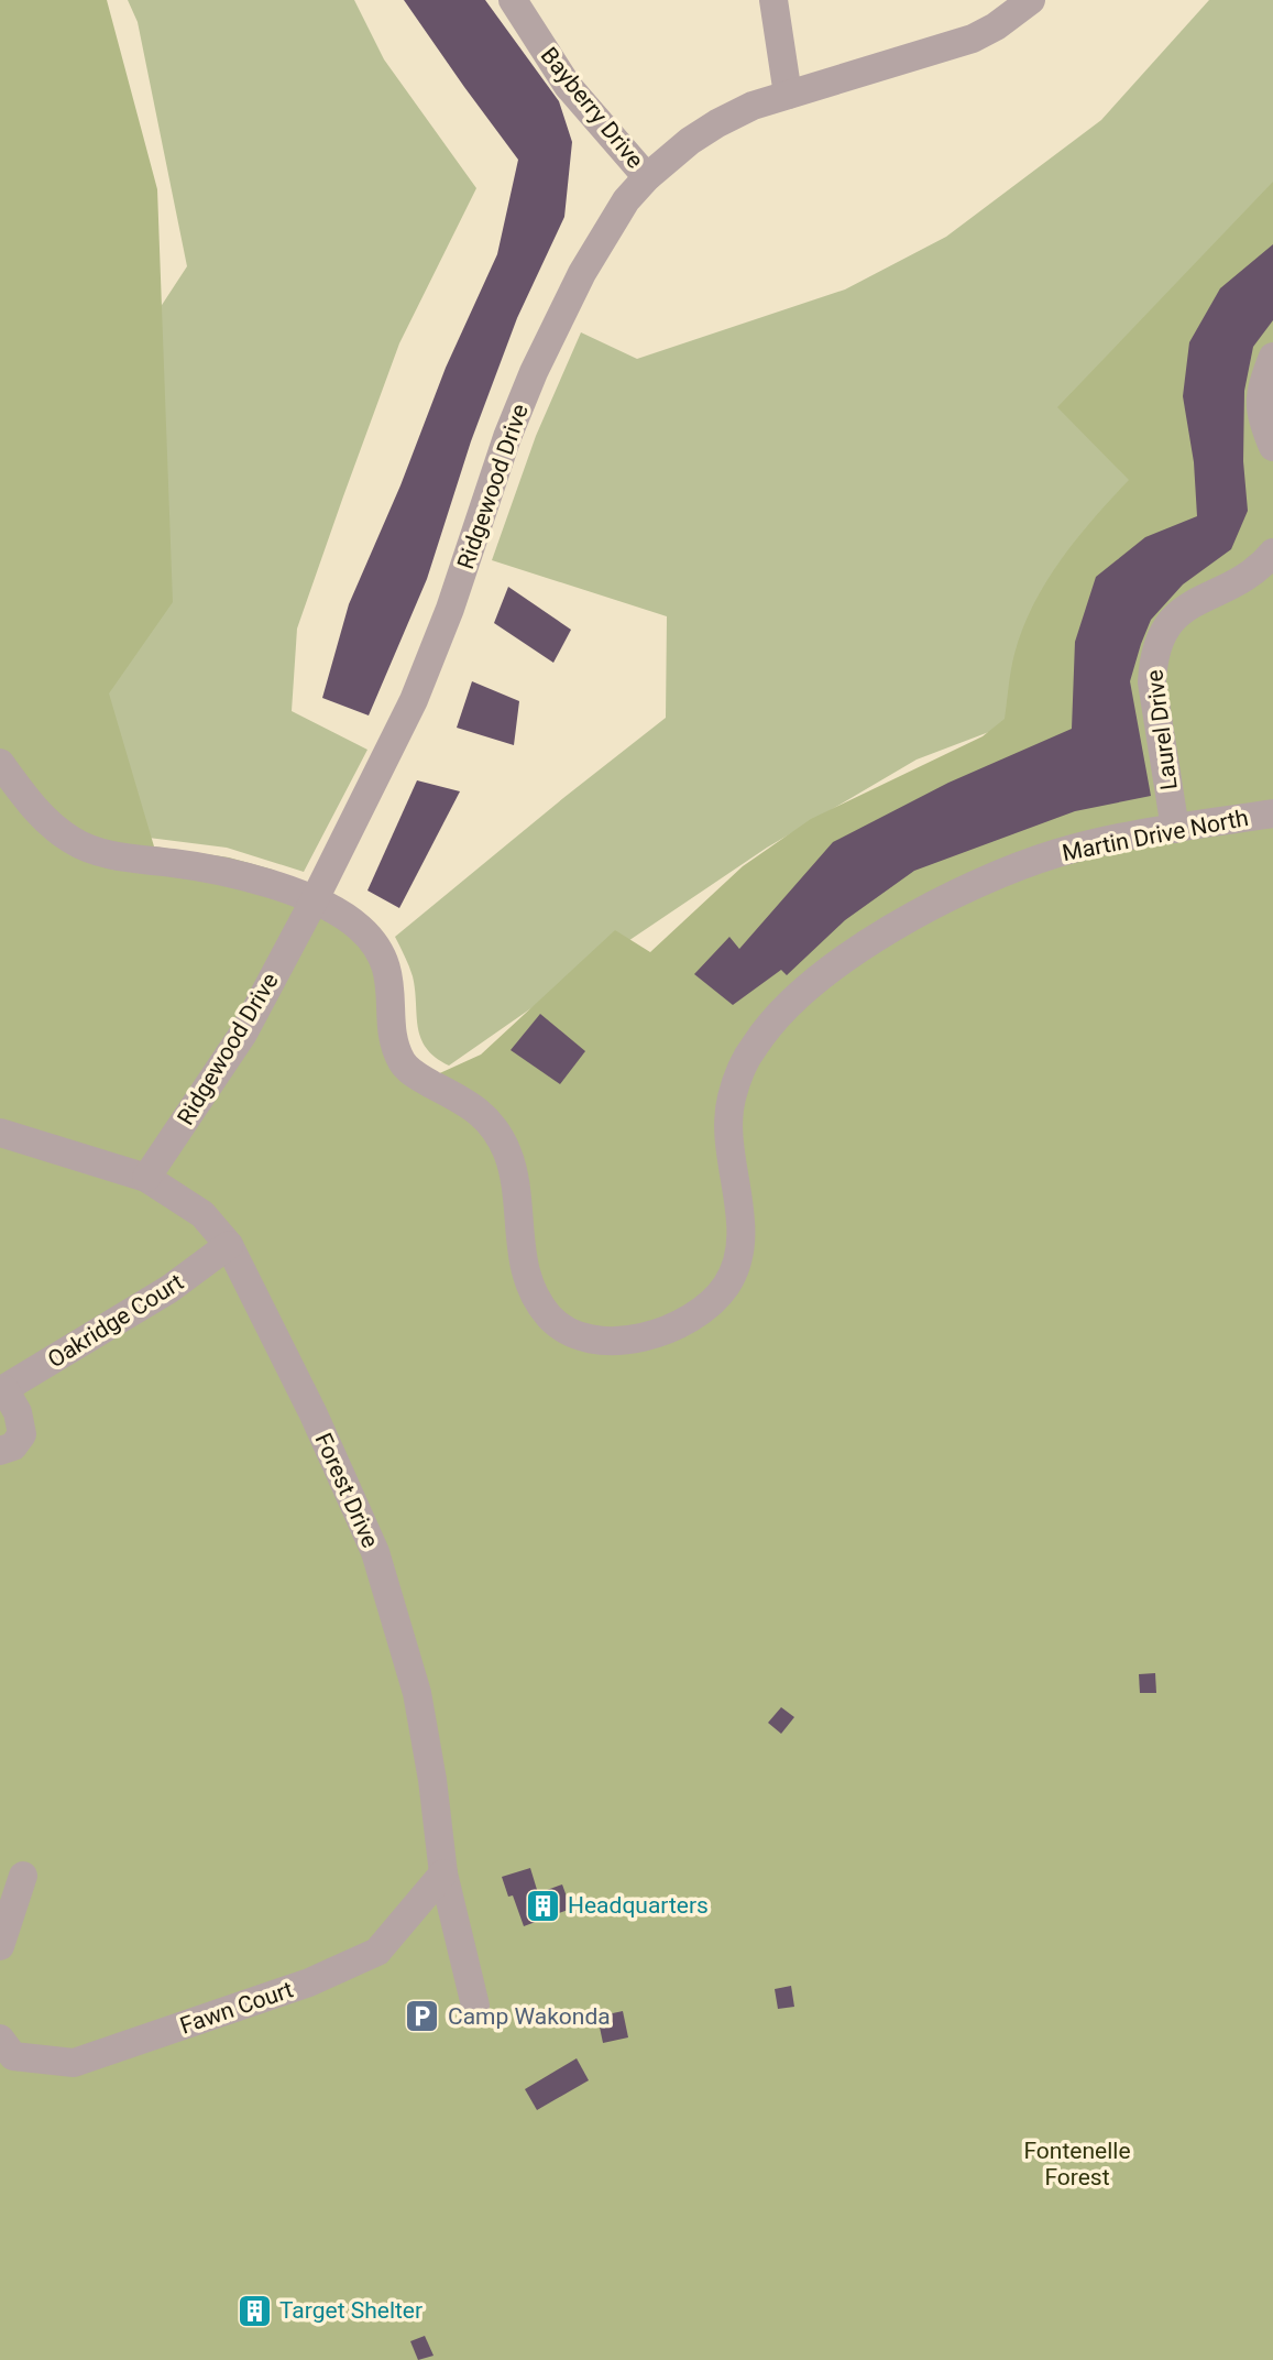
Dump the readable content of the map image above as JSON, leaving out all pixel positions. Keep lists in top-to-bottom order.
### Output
{
  "streets": {
    "street": [
      "Bayberry Drive",
      "Ridgewood Drive",
      "Laurel Drive",
      "Martin Drive North",
      "Oakridge Court",
      "Forest Drive",
      "Fawn Court"
    ]
  },
  "crossings": [
    ["Bayberry Drive", "Ridgewood Drive"],
    ["Ridgewood Drive", "Martin Drive North"],
    ["Ridgewood Drive", "Forest Drive"],
    ["Laurel Drive", "Martin Drive North"],
    ["Oakridge Court", "Forest Drive"],
    ["Forest Drive", "Fawn Court"]
  ],
  "parks": ["Fontenelle Forest"],
  "places": {
    "building": ["Headquarters", "Target Shelter"],
    "parking": ["Camp Wakonda"]
  }
}
